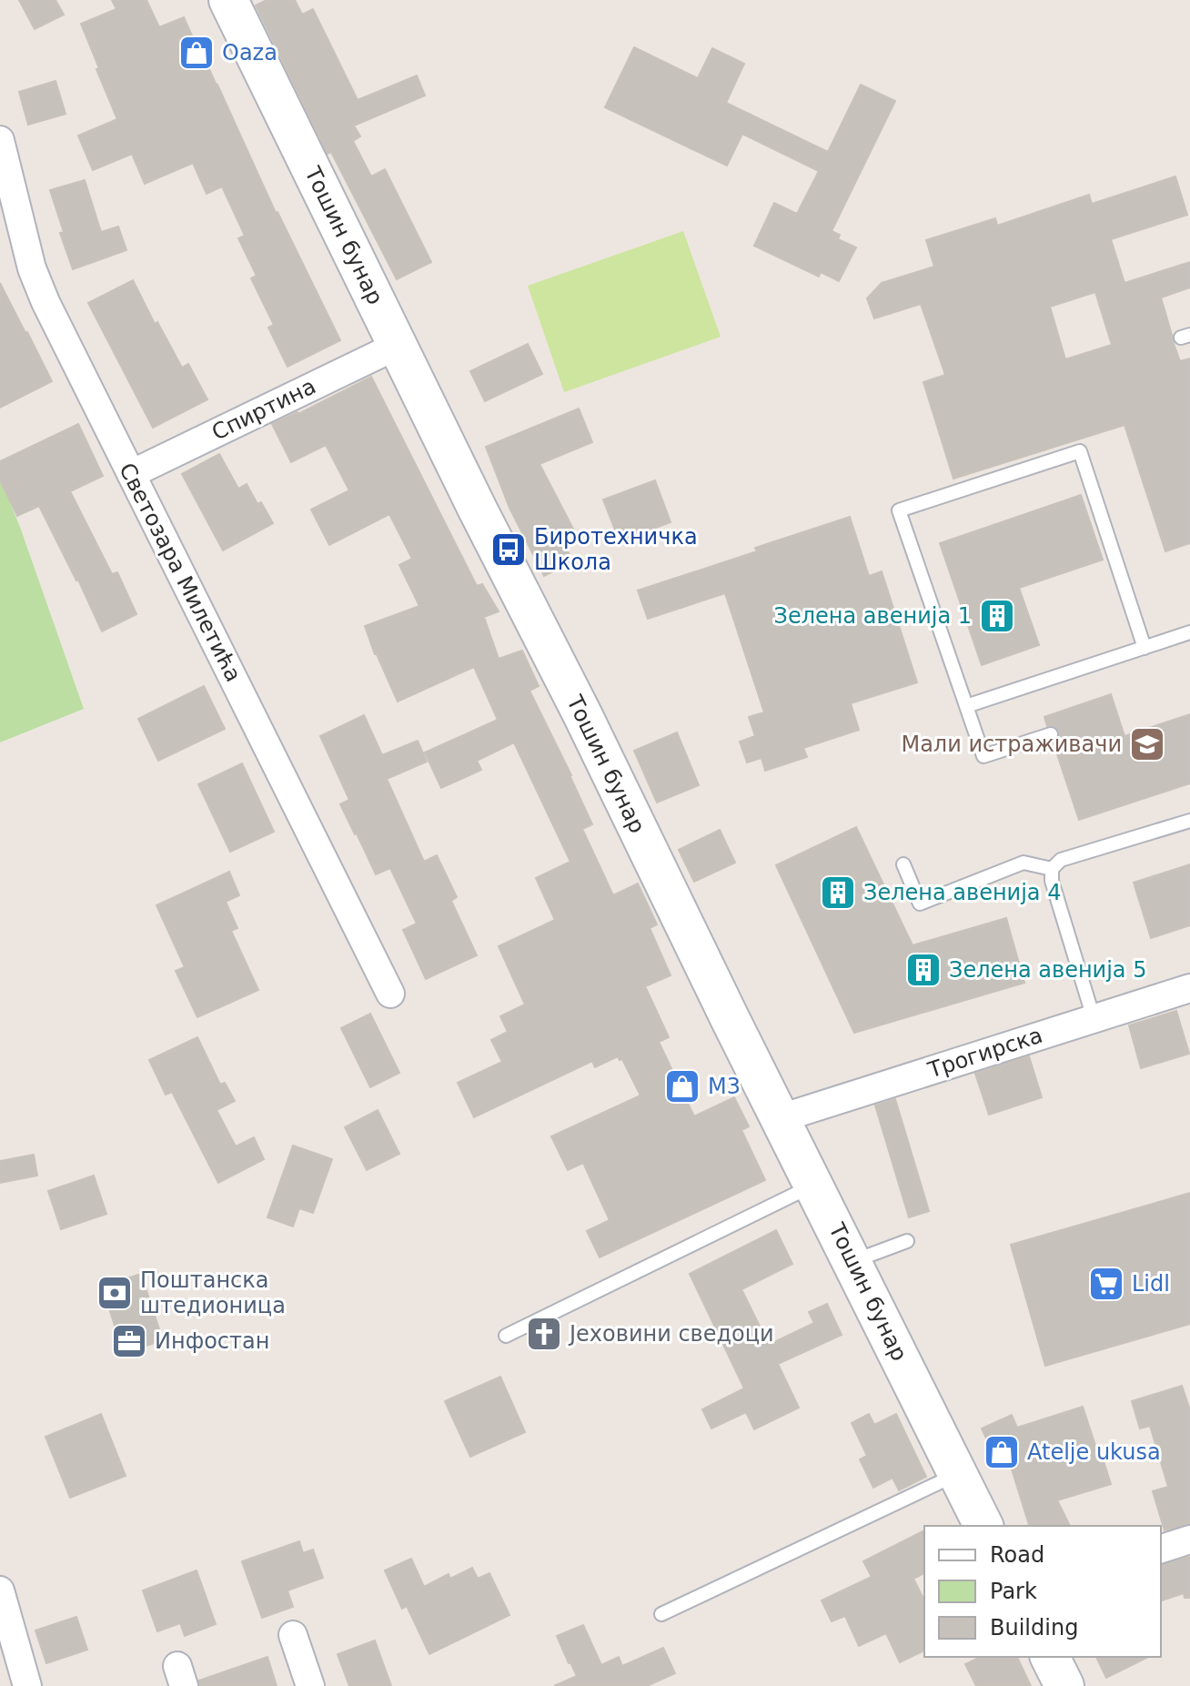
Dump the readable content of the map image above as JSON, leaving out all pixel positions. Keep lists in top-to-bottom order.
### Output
{
  "streets": {
    "main road": ["Тошин бунар"],
    "street": ["Спиртина", "Светозара Милетића", "Трогирска"]
  },
  "crossings": [
    ["Тошин бунар", "Спиртина"],
    ["Тошин бунар", "Трогирска"],
    ["Спиртина", "Светозара Милетића"]
  ],
  "places": {
    "shop": ["Oaza", "М3", "Atelje ukusa"],
    "bus stop": ["Биротехничка Школа"],
    "building": ["Зелена авенија 1", "Зелена авенија 4", "Зелена авенија 5"],
    "school or university": ["Мали истраживачи"],
    "supermarket": ["Lidl"],
    "bank": ["Поштанска штедионица"],
    "church": ["Јеховини сведоци"],
    "office": ["Инфостан"]
  },
  "legend": ["Road", "Park", "Building"]
}
